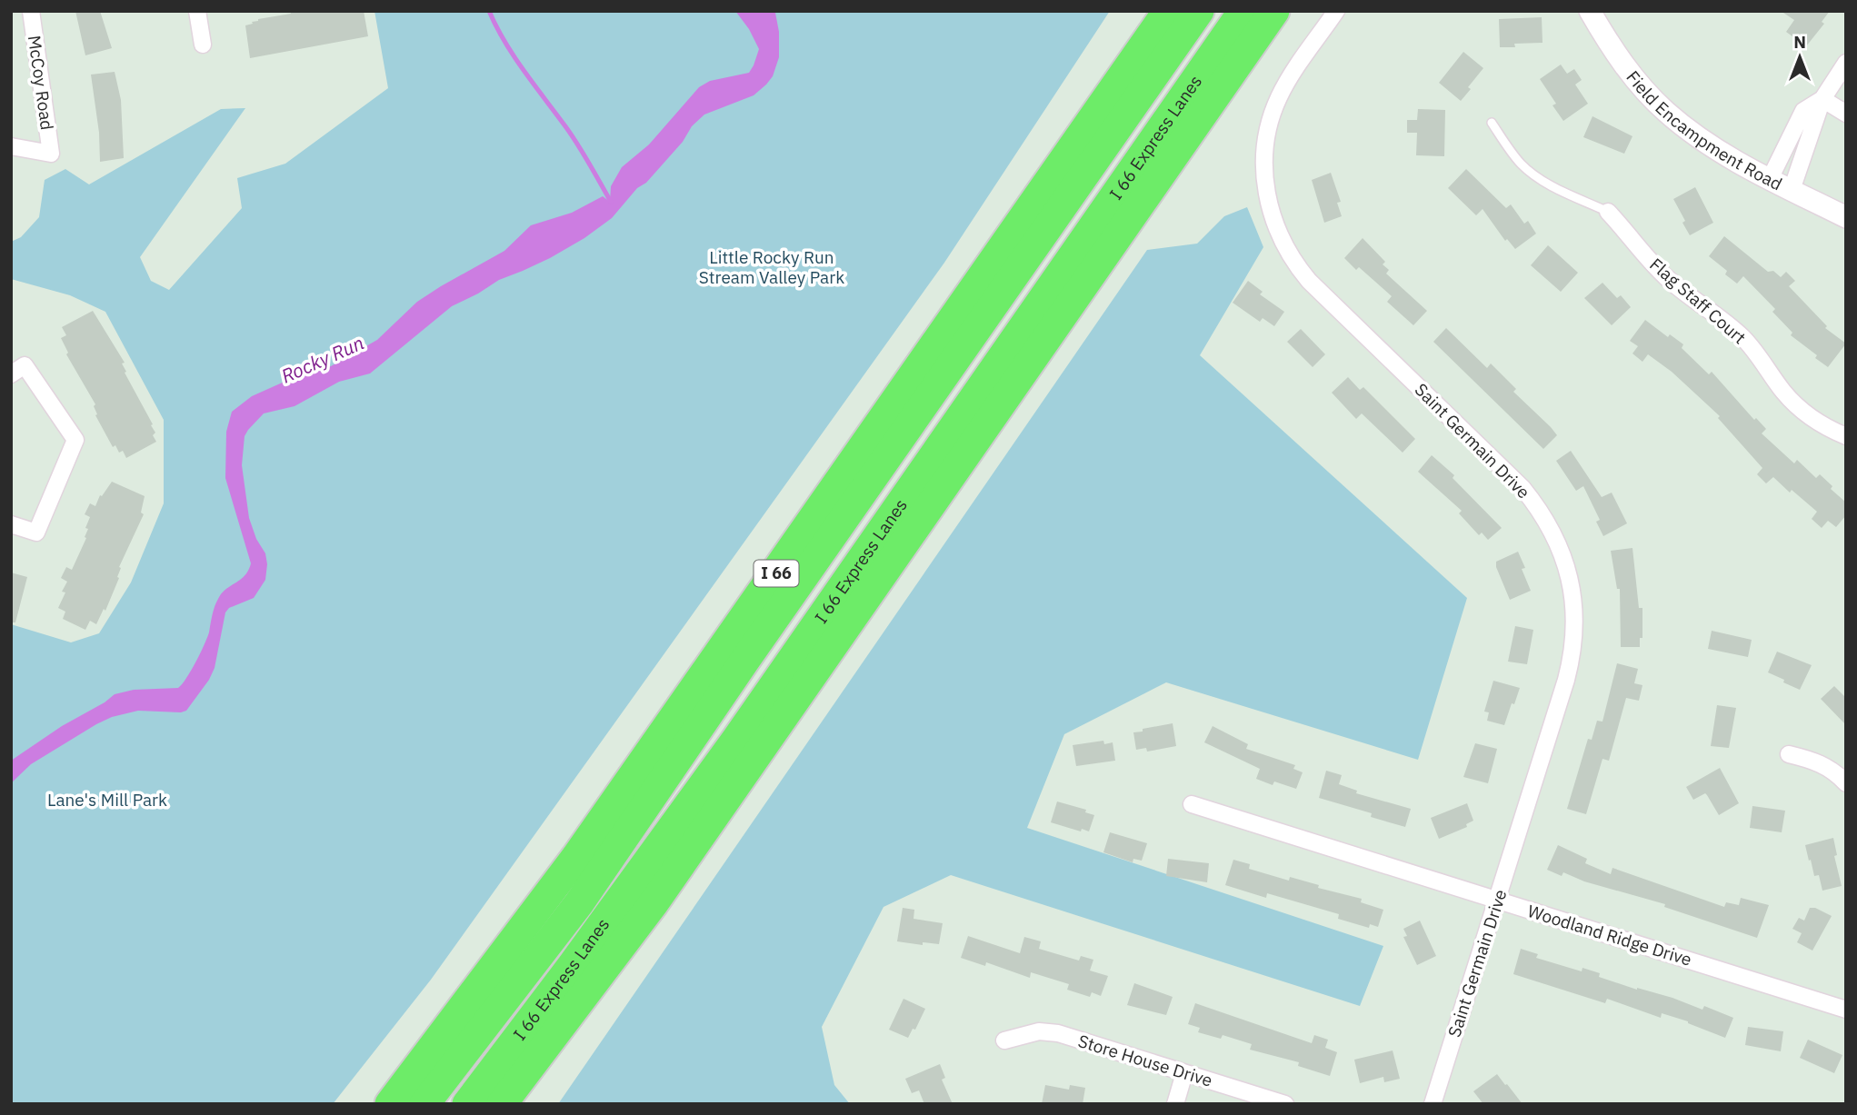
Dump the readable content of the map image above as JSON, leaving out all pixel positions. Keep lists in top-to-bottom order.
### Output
{
  "streets": {
    "highway": ["I 66 Express Lanes", "I 66"],
    "street": [
      "McCoy Road",
      "Field Encampment Road",
      "Flag Staff Court",
      "Saint Germain Drive",
      "Woodland Ridge Drive",
      "Store House Drive"
    ]
  },
  "crossings": [
    ["Saint Germain Drive", "Woodland Ridge Drive"]
  ],
  "water": ["Rocky Run"],
  "parks": ["Little Rocky Run Stream Valley Park", "Lane's Mill Park"],
  "north": "top"
}
